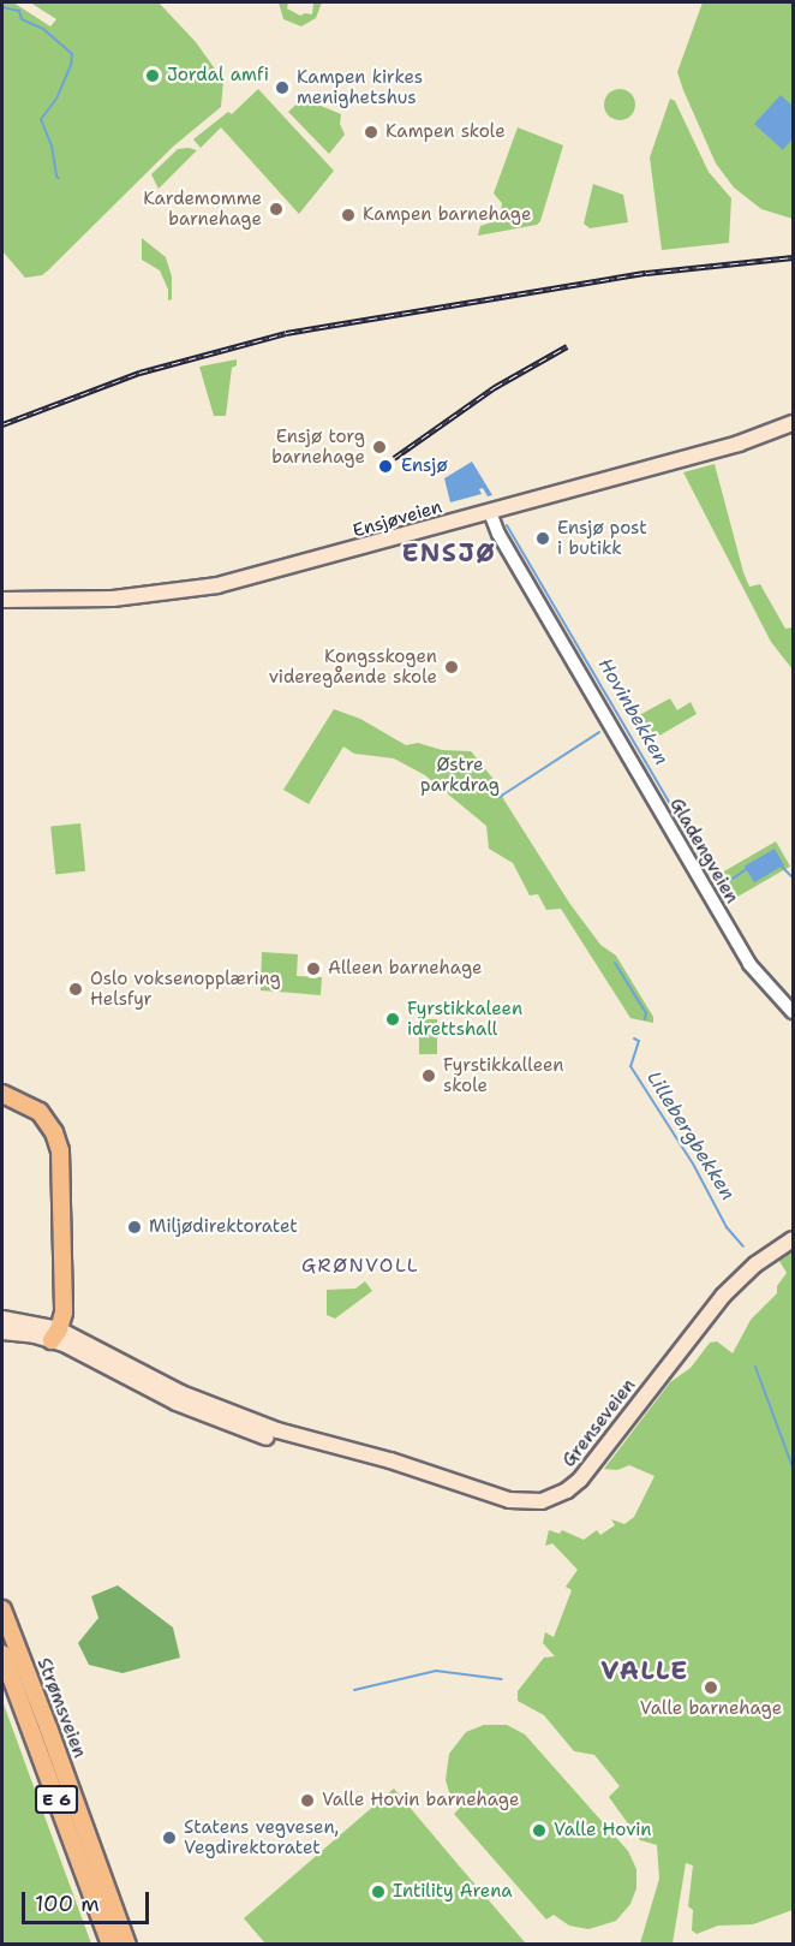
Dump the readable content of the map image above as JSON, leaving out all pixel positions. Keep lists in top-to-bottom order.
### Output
{
  "streets": {
    "highway": ["Strømsveien", "E 6"],
    "main road": ["Ensjøveien", "Grenseveien"],
    "street": ["Gladengveien"]
  },
  "crossings": [
    ["Ensjøveien", "Gladengveien"]
  ],
  "districts": ["ENSJØ", "GRØNVOLL", "VALLE"],
  "water": ["Hovinbekken", "Lillebergbekken"],
  "parks": ["Østre parkdrag"],
  "places": [
    "Jordal amfi",
    "Kampen kirkes menighetshus",
    "Kampen skole",
    "Kardemomme barnehage",
    "Kampen barnehage",
    "Ensjø torg barnehage",
    "Ensjø",
    "Ensjø post i butikk",
    "Kongsskogen videregående skole",
    "Alleen barnehage",
    "Oslo voksenopplæring Helsfyr",
    "Fyrstikkaleen idrettshall",
    "Fyrstikkalleen skole",
    "Miljødirektoratet",
    "Valle barnehage",
    "Valle Hovin barnehage",
    "Valle Hovin",
    "Statens vegvesen, Vegdirektoratet",
    "Intility Arena"
  ],
  "scale_bar": "100 m"
}
